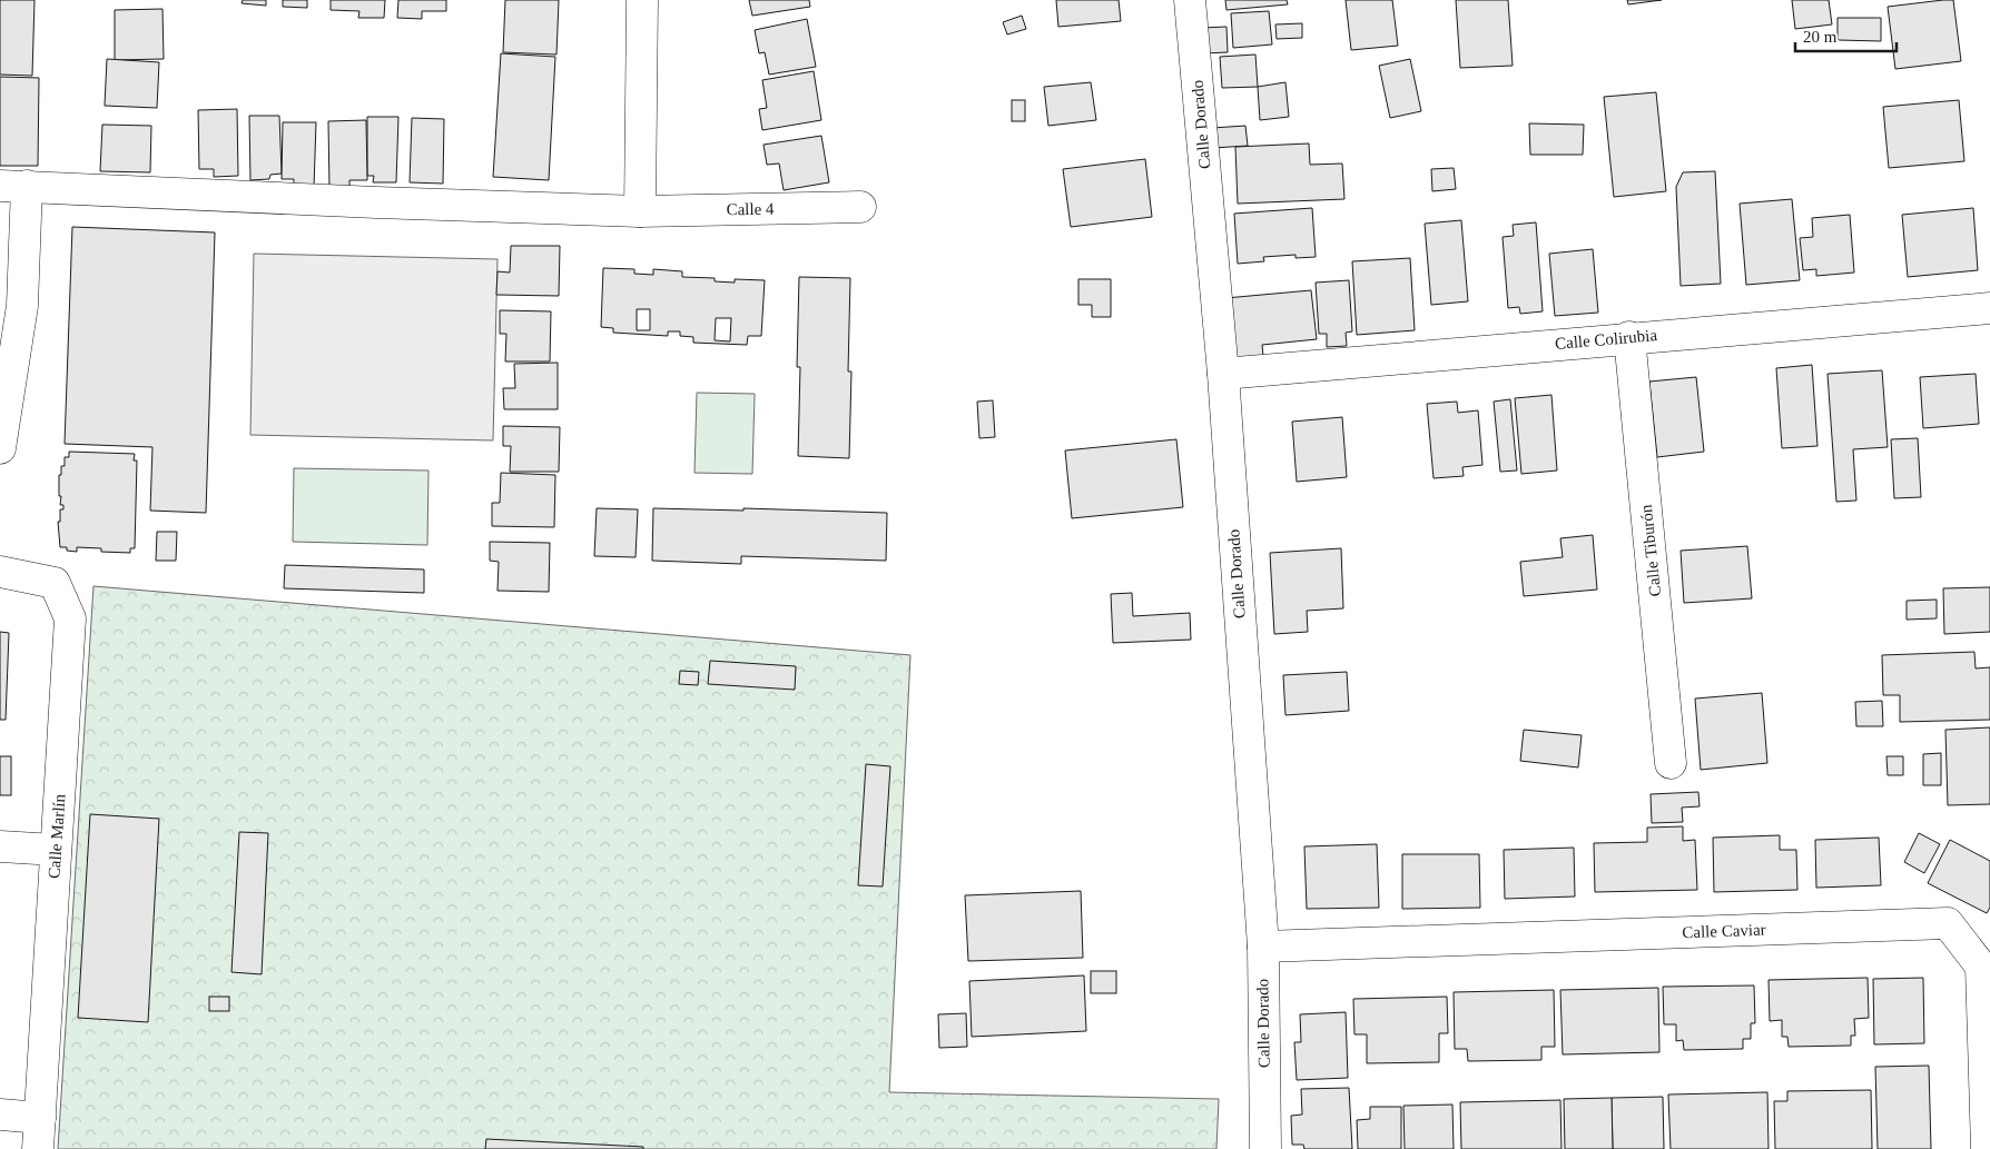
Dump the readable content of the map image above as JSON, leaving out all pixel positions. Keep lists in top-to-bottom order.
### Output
{
  "streets": {
    "street": [
      "Calle Dorado",
      "Calle 4",
      "Calle Colirubia",
      "Calle Tiburón",
      "Calle Marlín",
      "Calle Caviar"
    ]
  },
  "crossings": [
    ["Calle Dorado", "Calle Colirubia"],
    ["Calle Dorado", "Calle Caviar"],
    ["Calle Colirubia", "Calle Tiburón"]
  ],
  "scale_bar": "20 m"
}
